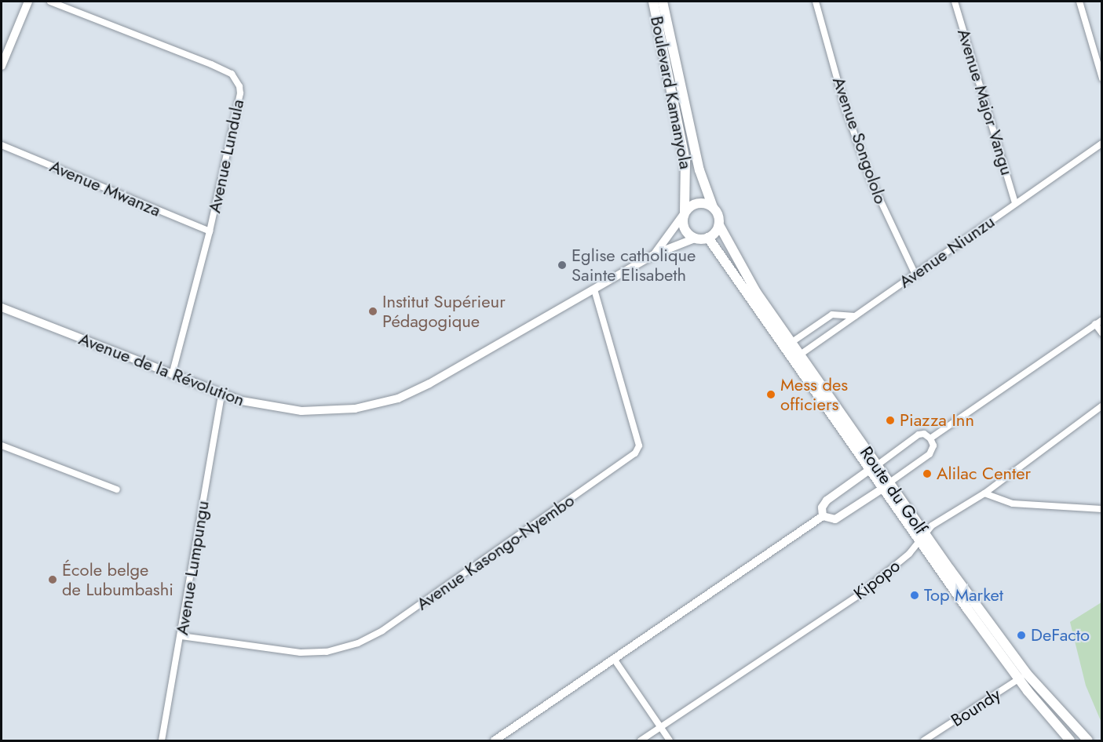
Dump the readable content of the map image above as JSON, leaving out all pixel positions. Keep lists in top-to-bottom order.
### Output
{
  "streets": {
    "main road": ["Boulevard Kamanyola", "Route du Golf"],
    "street": [
      "Avenue Major Vangu",
      "Avenue Songololo",
      "Avenue Lundula",
      "Avenue Mwanza",
      "Avenue Niunzu",
      "Avenue de la Révolution",
      "Avenue Kasongo-Nyembo",
      "Avenue Lumpungu",
      "Kipopo",
      "Boundy"
    ]
  },
  "crossings": [
    ["Boulevard Kamanyola", "Route du Golf"],
    ["Avenue Major Vangu", "Avenue Niunzu"],
    ["Avenue Songololo", "Avenue Niunzu"],
    ["Avenue Lundula", "Avenue Mwanza"],
    ["Avenue Lundula", "Avenue de la Révolution"],
    ["Avenue Niunzu", "Route du Golf"],
    ["Avenue de la Révolution", "Avenue Kasongo-Nyembo"],
    ["Avenue de la Révolution", "Avenue Lumpungu"],
    ["Route du Golf", "Kipopo"],
    ["Route du Golf", "Boundy"],
    ["Avenue Kasongo-Nyembo", "Avenue Lumpungu"]
  ],
  "places": [
    "Eglise catholique Sainte Elisabeth",
    "Institut Supérieur Pédagogique",
    "Mess des officiers",
    "Piazza Inn",
    "Alilac Center",
    "École belge de Lubumbashi",
    "Top Market",
    "DeFacto"
  ]
}
